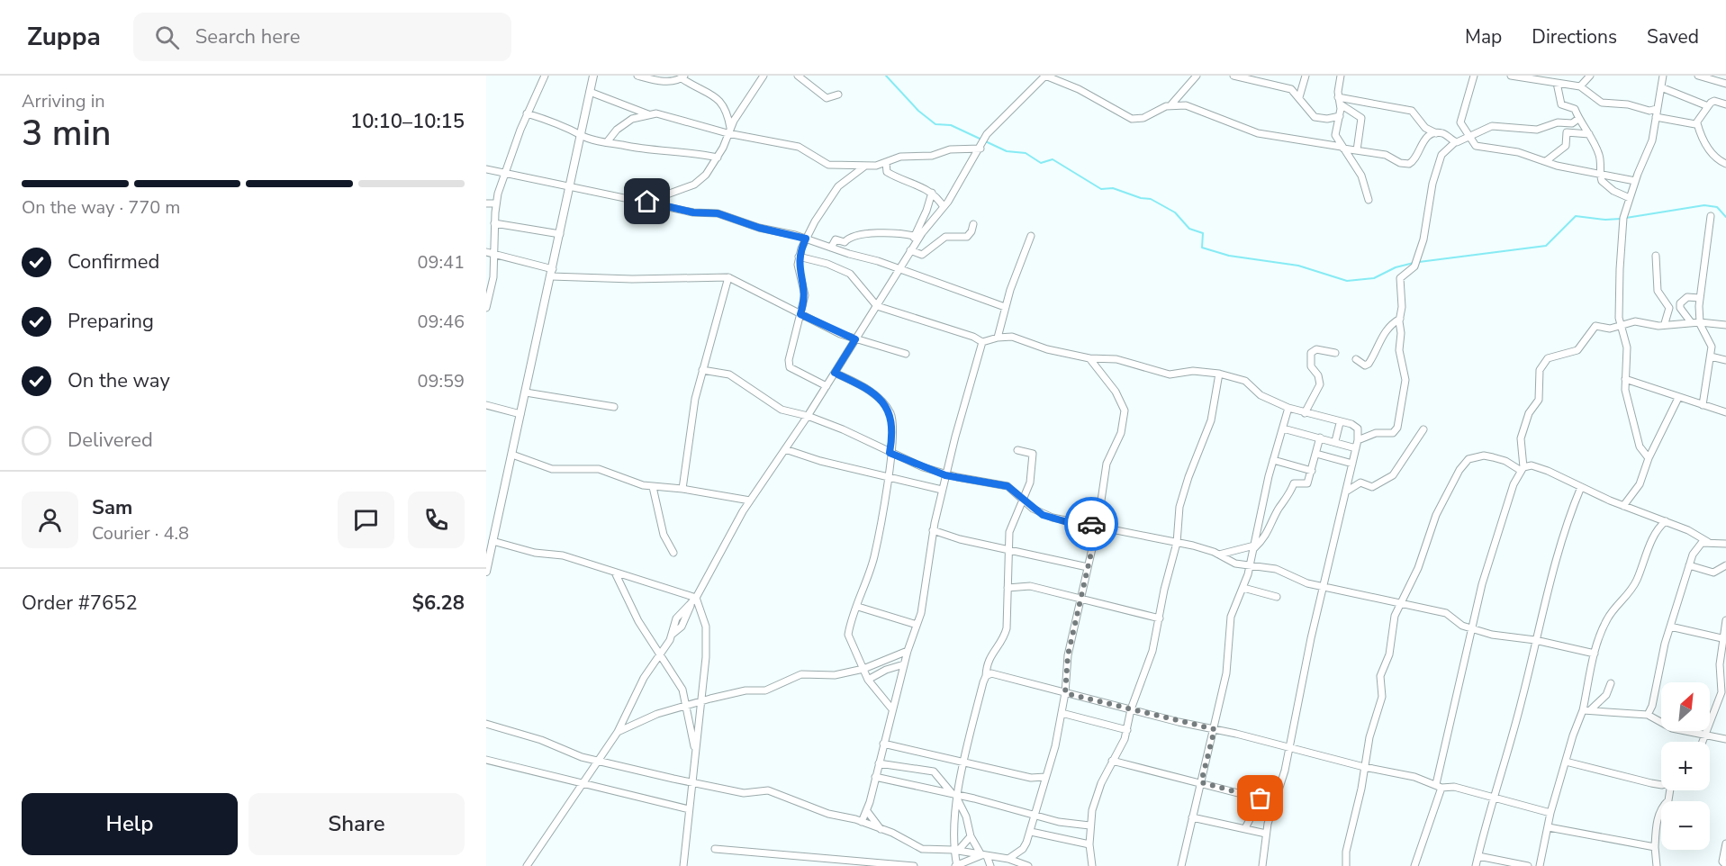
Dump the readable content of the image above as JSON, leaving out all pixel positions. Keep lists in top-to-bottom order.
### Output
{
  "north": "top right",
  "page": {
    "header": "Zuppa",
    "search": "Search here",
    "nav": ["Map", "Directions", "Saved"],
    "heading": ["3 min", "Arriving in", "10:10–10:15"],
    "panel": [
      "Sam",
      "Courier · 4.8",
      "Order #7652",
      "$6.28"
    ],
    "bar": "On the way · 770 m",
    "list": [
      ["Confirmed", "09:41"],
      ["Preparing", "09:46"],
      ["On the way", "09:59"],
      "Delivered"
    ],
    "map_buttons": ["+", "−"],
    "buttons": ["Help", "Share"]
  }
}
